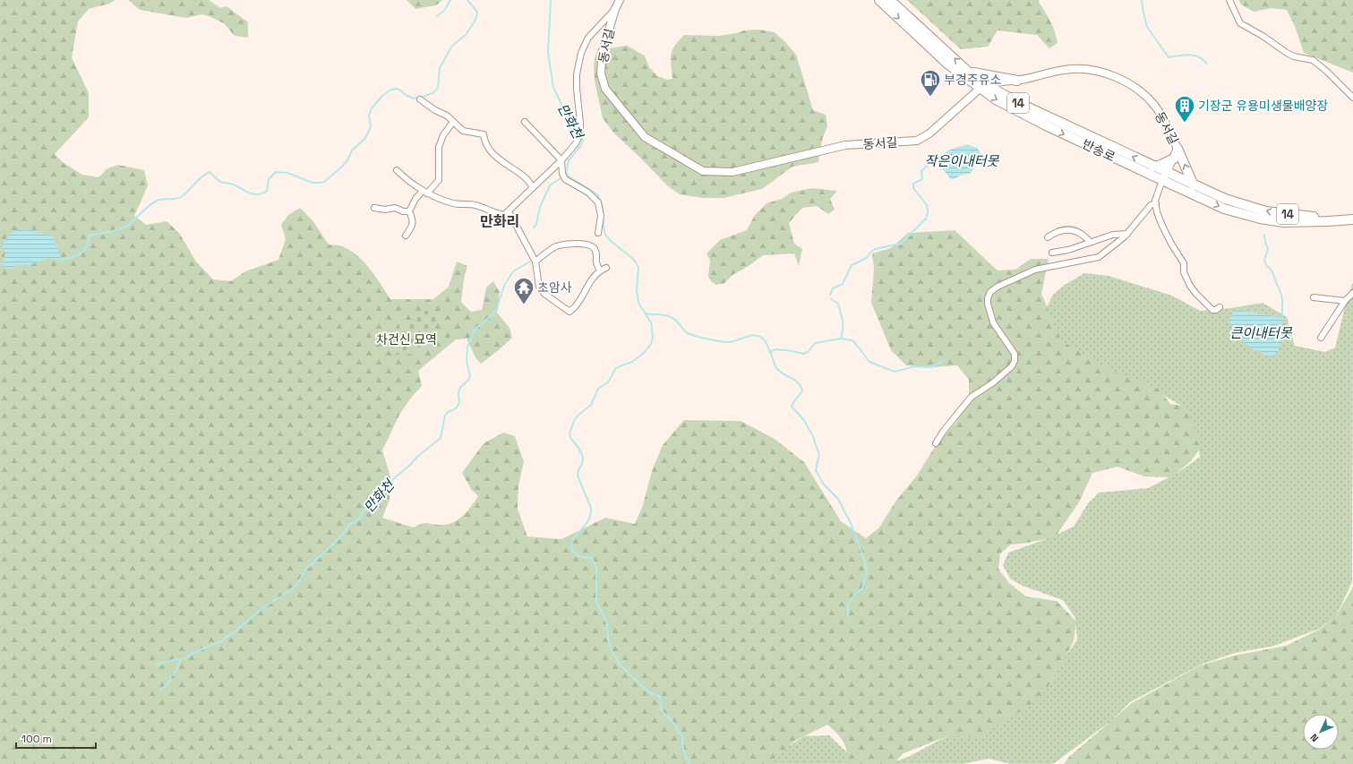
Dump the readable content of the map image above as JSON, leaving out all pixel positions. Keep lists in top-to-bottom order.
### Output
{
  "streets": {
    "main road": ["14", "반송로"],
    "street": ["동서길"]
  },
  "crossings": [
    ["동서길", "반송로"]
  ],
  "districts": ["만화리"],
  "water": ["만화천", "작은이내터못", "큰이내터못"],
  "parks": ["차건신 묘역"],
  "places": {
    "fuel station": ["부경주유소"],
    "building": ["기장군 유용미생물배양장"],
    "temple": ["초암사"]
  },
  "scale_bar": "100 m",
  "north": "bottom left"
}
